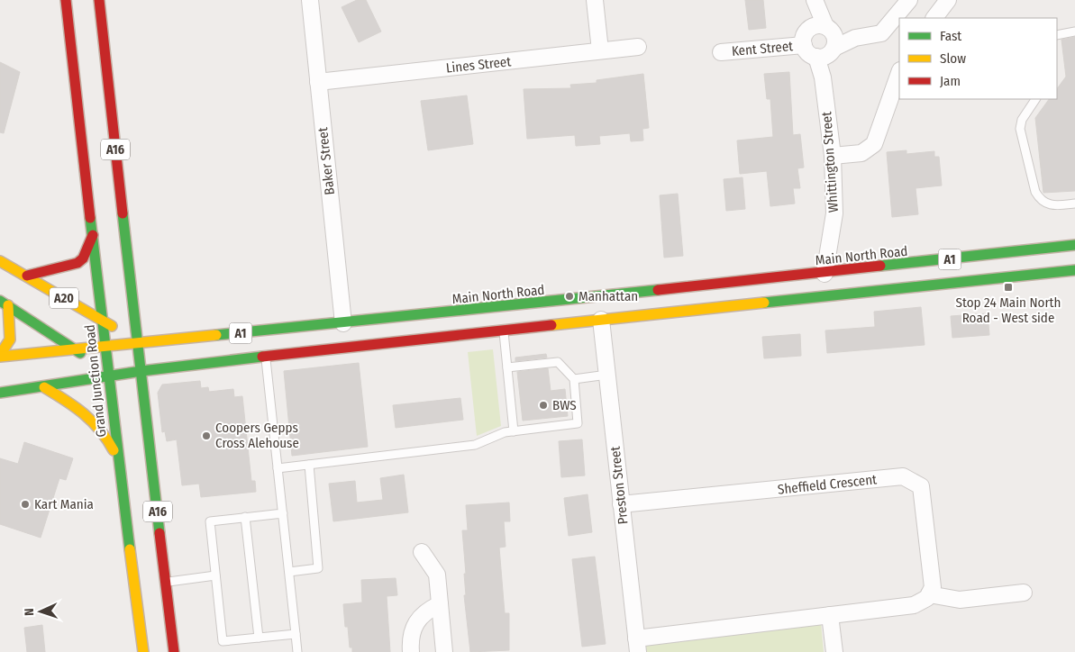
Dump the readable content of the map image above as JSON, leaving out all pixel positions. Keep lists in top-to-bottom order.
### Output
{
  "streets": {
    "highway": [
      "A16",
      "Main North Road",
      "A1",
      "A20",
      "Grand Junction Road"
    ],
    "street": [
      "Kent Street",
      "Lines Street",
      "Baker Street",
      "Whittington Street",
      "Sheffield Crescent",
      "Preston Street"
    ]
  },
  "crossings": [
    ["Lines Street", "Baker Street"],
    ["A16", "Main North Road"],
    ["A16", "A1"],
    ["A16", "A20"],
    ["Baker Street", "Main North Road"],
    ["Whittington Street", "Main North Road"],
    ["Main North Road", "A1"],
    ["Main North Road", "A20"],
    ["Main North Road", "Preston Street"],
    ["A1", "A20"],
    ["A1", "Grand Junction Road"],
    ["A20", "Grand Junction Road"],
    ["Sheffield Crescent", "Preston Street"]
  ],
  "places": {
    "transit": ["Stop 24 Main North Road - West side"],
    "other": [
      "Manhattan",
      "BWS",
      "Coopers Gepps Cross Alehouse",
      "Kart Mania"
    ]
  },
  "legend": ["Fast", "Slow", "Jam"],
  "north": "left"
}
